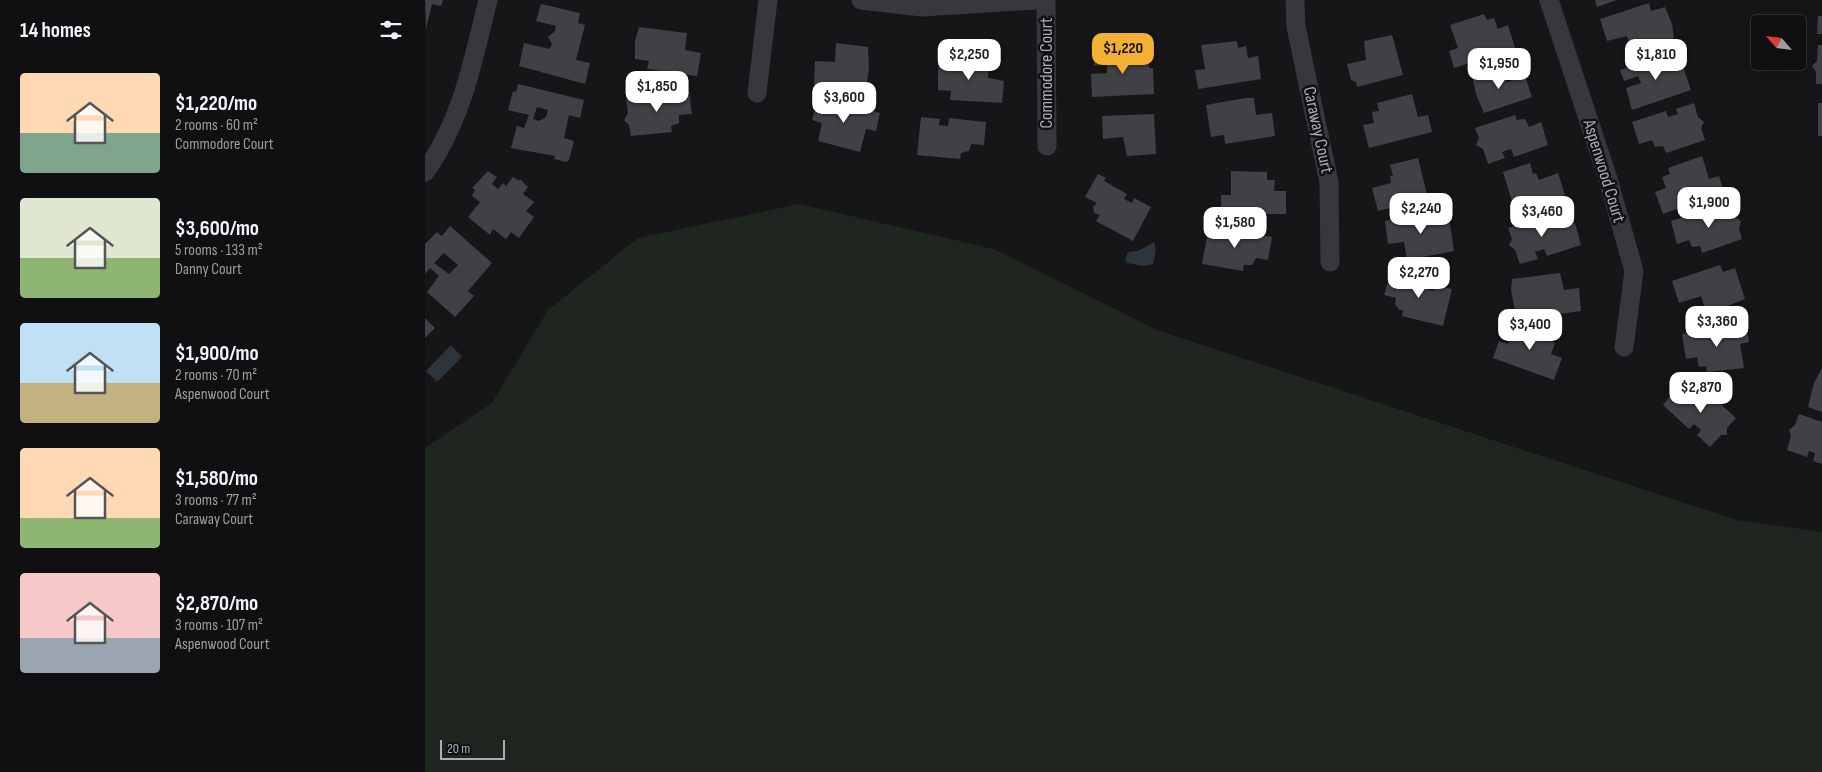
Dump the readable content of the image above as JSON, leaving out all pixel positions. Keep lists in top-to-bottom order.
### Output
{
  "streets": {
    "street": ["Commodore Court", "Caraway Court", "Aspenwood Court"]
  },
  "scale_bar": "20 m",
  "north": "top left",
  "page": {
    "heading": "14 homes",
    "price": [
      "$1,220",
      "$2,250",
      "$1,810",
      "$1,950",
      "$1,850",
      "$3,600",
      "$1,900",
      "$2,240",
      "$3,460",
      "$1,580",
      "$2,270",
      "$3,360",
      "$3,400",
      "$2,870"
    ],
    "list": [
      {
        "name": "$1,220/mo",
        "note": "2 rooms · 60 m² · Commodore Court"
      },
      {
        "name": "$3,600/mo",
        "note": "5 rooms · 133 m² · Danny Court"
      },
      {
        "name": "$1,900/mo",
        "note": "2 rooms · 70 m² · Aspenwood Court"
      },
      {
        "name": "$1,580/mo",
        "note": "3 rooms · 77 m² · Caraway Court"
      },
      {
        "name": "$2,870/mo",
        "note": "3 rooms · 107 m² · Aspenwood Court"
      }
    ],
    "scale": "20 m"
  }
}
